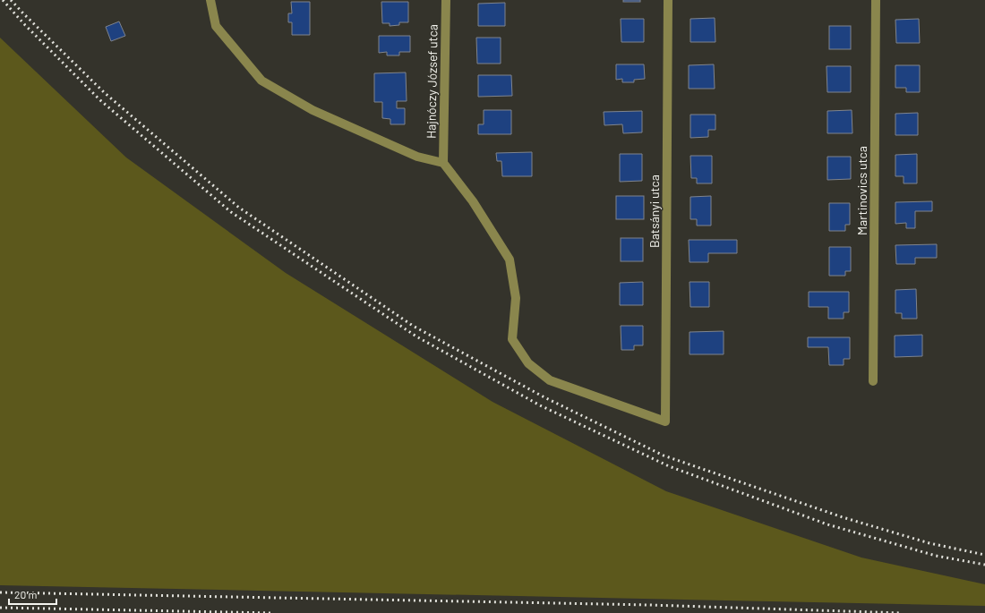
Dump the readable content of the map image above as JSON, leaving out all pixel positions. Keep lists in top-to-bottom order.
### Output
{
  "streets": {
    "street": ["Hajnóczy József utca", "Martinovics utca", "Batsányi utca"]
  },
  "crossings": [
    ["Hajnóczy József utca", "Batsányi utca"]
  ],
  "scale_bar": "20 m"
}
